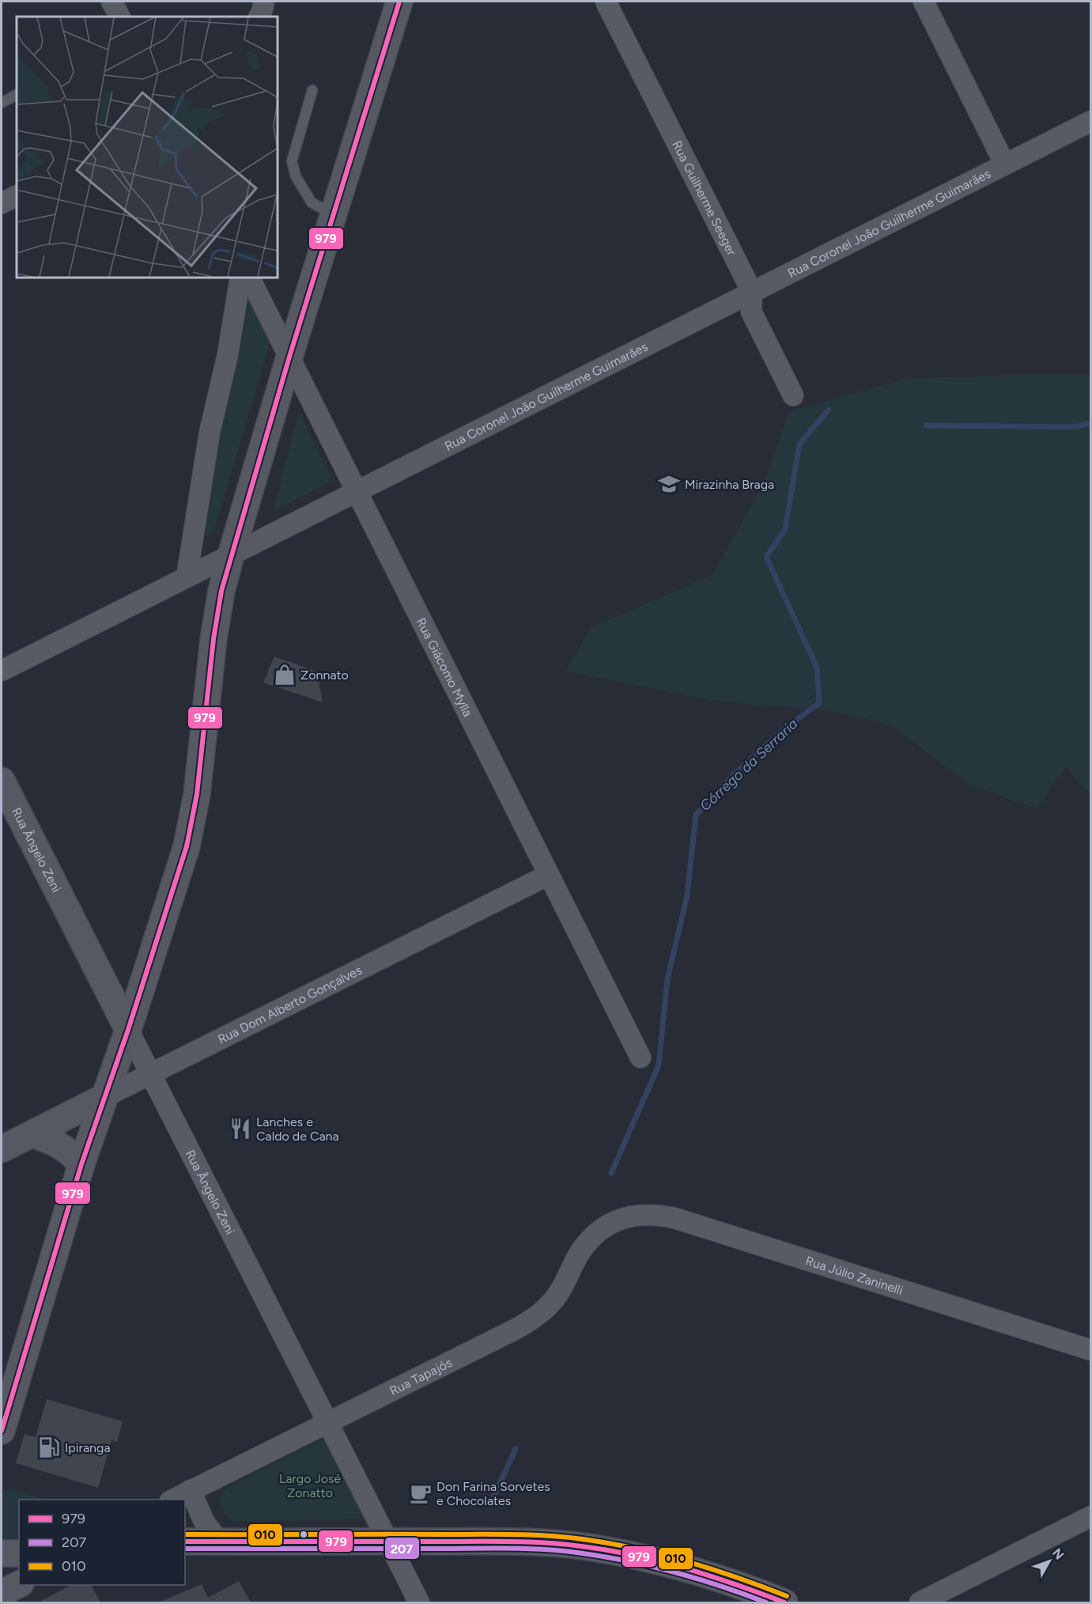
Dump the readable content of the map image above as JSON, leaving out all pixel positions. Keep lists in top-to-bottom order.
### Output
{
  "streets": {
    "main road": ["Rua Ângelo Zeni", "Rua Dom Alberto Gonçalves"],
    "street": [
      "Rua Guilherme Seeger",
      "Rua Coronel João Guilherme Guimarães",
      "Rua Giácomo Mylla",
      "Rua Júlio Zaninelli",
      "Rua Tapajós"
    ]
  },
  "crossings": [
    ["Rua Guilherme Seeger", "Rua Coronel João Guilherme Guimarães"],
    ["Rua Coronel João Guilherme Guimarães", "Rua Giácomo Mylla"],
    ["Rua Giácomo Mylla", "Rua Dom Alberto Gonçalves"],
    ["Rua Ângelo Zeni", "Rua Dom Alberto Gonçalves"],
    ["Rua Ângelo Zeni", "Rua Tapajós"],
    ["Rua Júlio Zaninelli", "Rua Tapajós"]
  ],
  "water": ["Córrego da Serraria"],
  "parks": ["Largo José Zonatto"],
  "places": {
    "school or university": ["Mirazinha Braga"],
    "shop": ["Zonnato"],
    "restaurant": ["Lanches e Caldo de Cana"],
    "fuel station": ["Ipiranga"],
    "cafe": ["Don Farina Sorvetes e Chocolates"]
  },
  "lines": ["transit line 979", "transit line 010", "transit line 207"],
  "legend": ["979", "207", "010"],
  "north": "top right"
}
